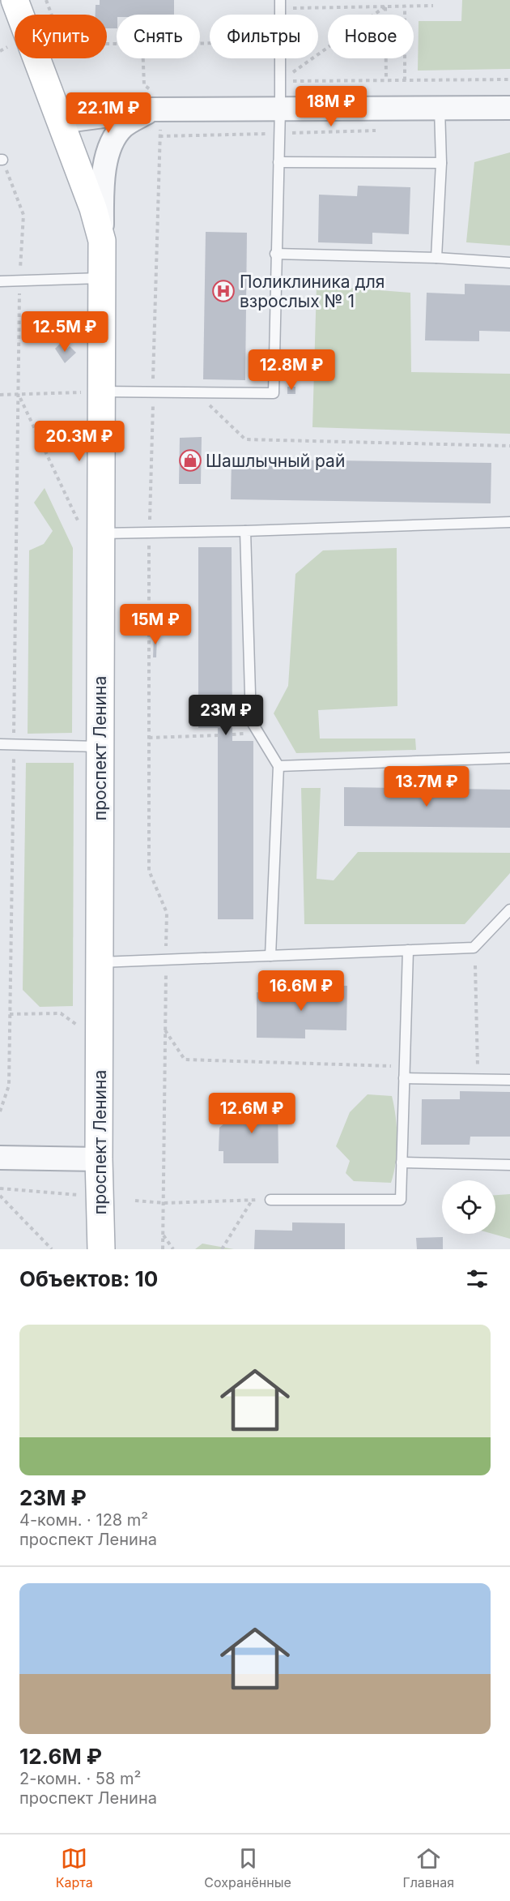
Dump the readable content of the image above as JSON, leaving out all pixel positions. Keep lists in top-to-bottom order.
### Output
{
  "streets": {
    "main road": ["проспект Ленина"]
  },
  "places": {
    "hospital": ["Поликлиника для взрослых № 1"],
    "shop": ["Шашлычный рай"]
  },
  "page": {
    "chip": [
      "Купить",
      "Снять",
      "Фильтры",
      "Новое"
    ],
    "price": [
      "18M ₽",
      "22.1M ₽",
      "12.5M ₽",
      "12.8M ₽",
      "20.3M ₽",
      "15M ₽",
      "23M ₽",
      "13.7M ₽",
      "16.6M ₽",
      "12.6M ₽"
    ],
    "heading": "Объектов: 10",
    "list": [
      {
        "name": "23M ₽",
        "note": "4-комн. · 128 m² · проспект Ленина"
      },
      {
        "name": "12.6M ₽",
        "note": "2-комн. · 58 m² · проспект Ленина"
      }
    ],
    "tabs": ["Карта", "Сохранённые", "Главная"]
  }
}
